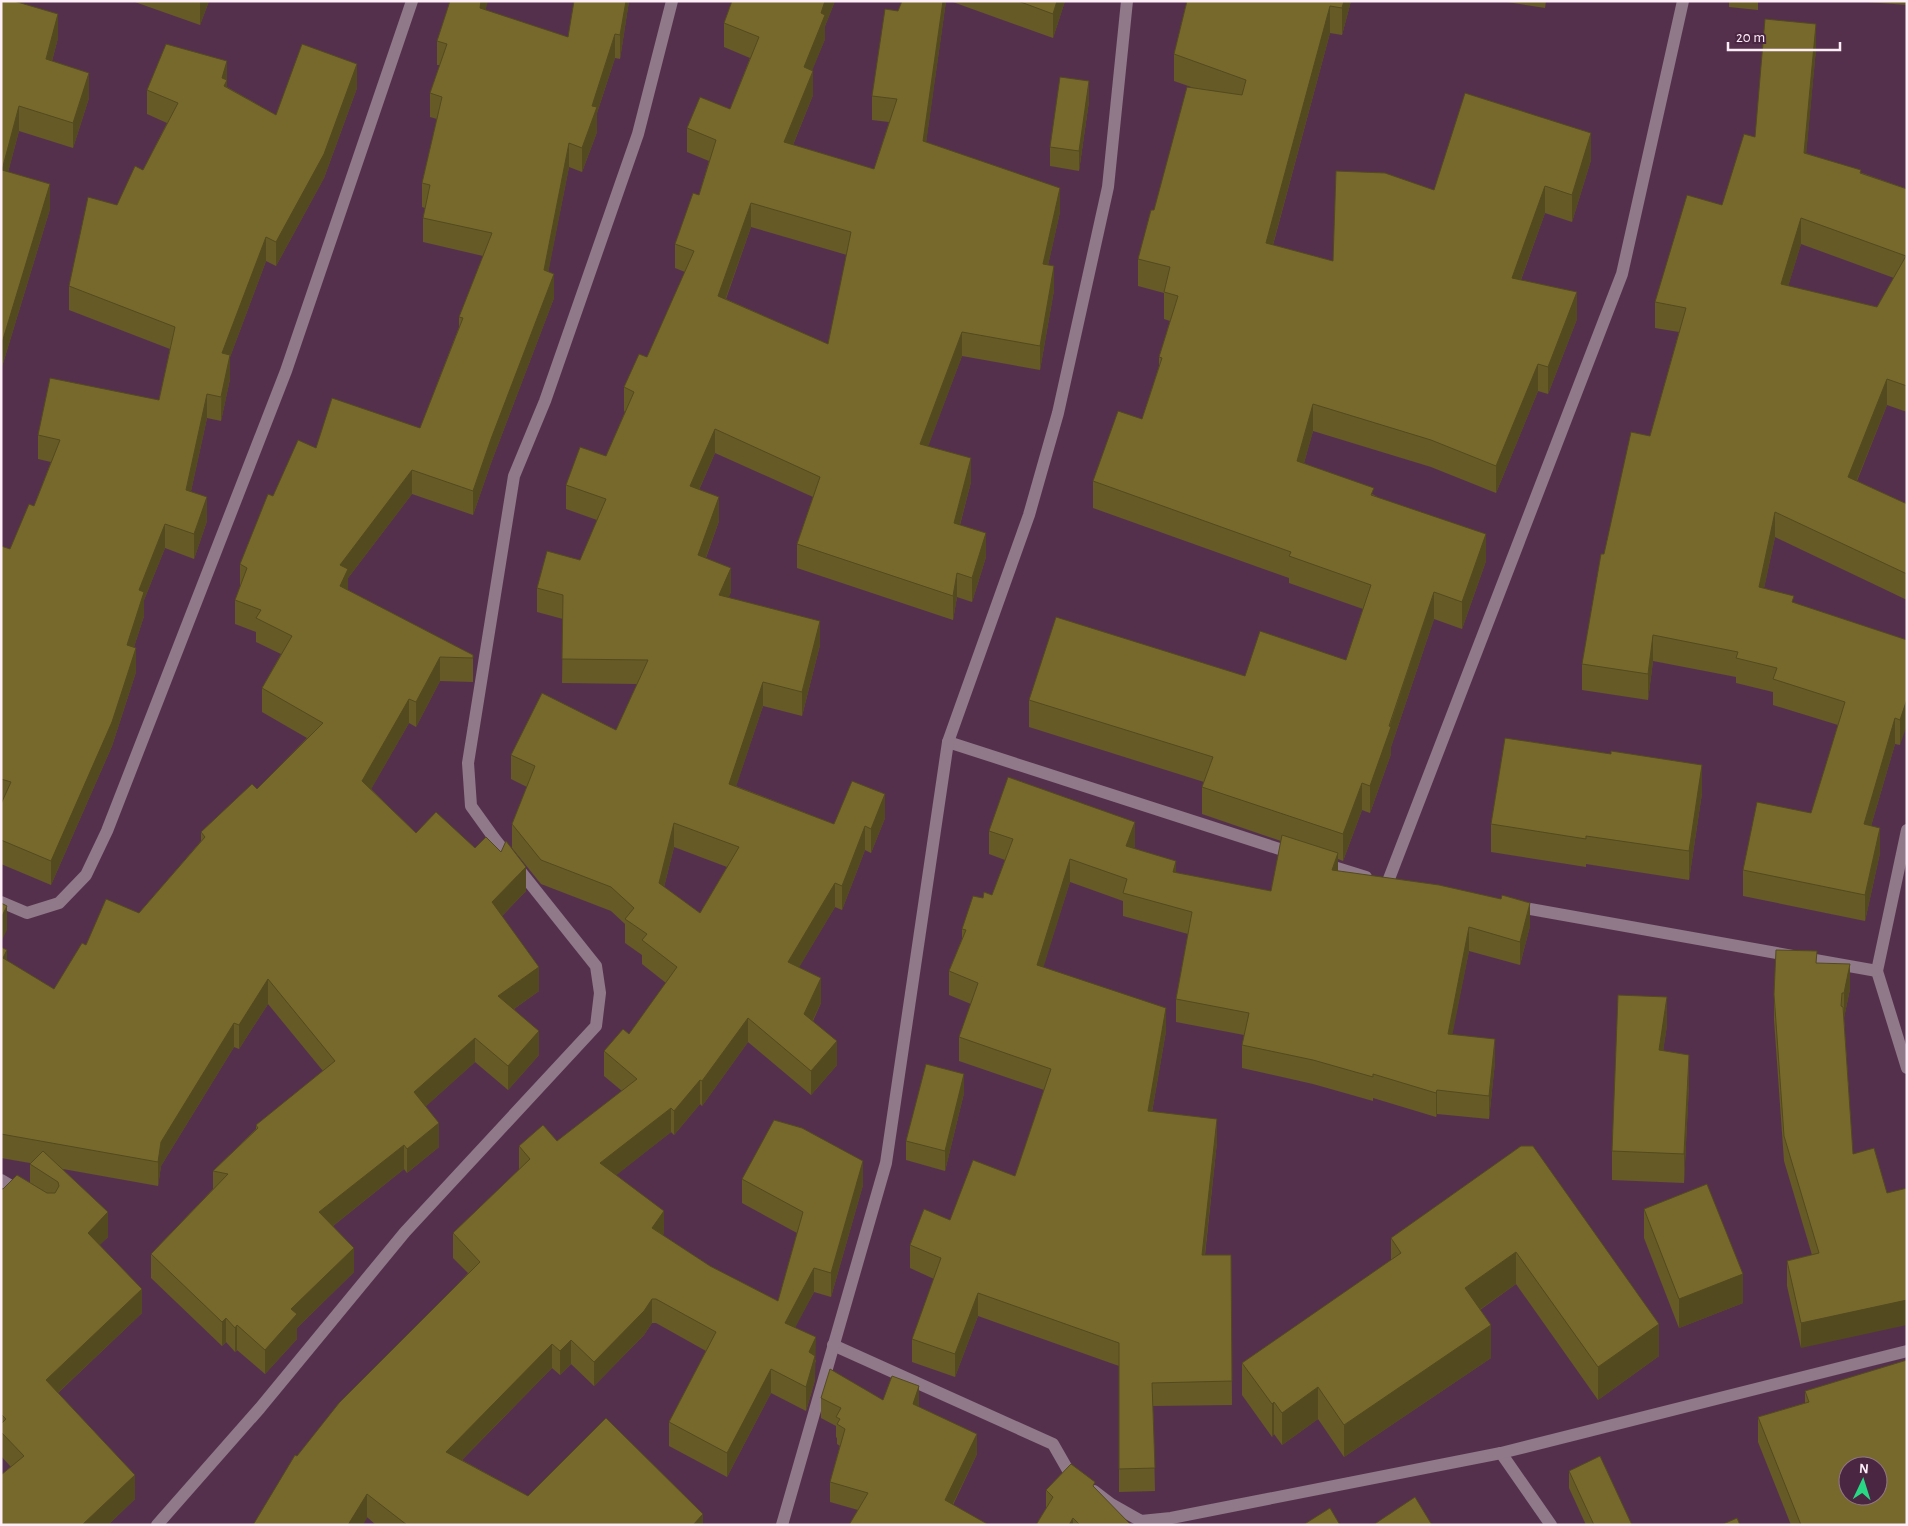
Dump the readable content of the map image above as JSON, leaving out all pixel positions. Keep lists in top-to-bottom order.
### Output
{
  "scale_bar": "20 m",
  "north": "top"
}
